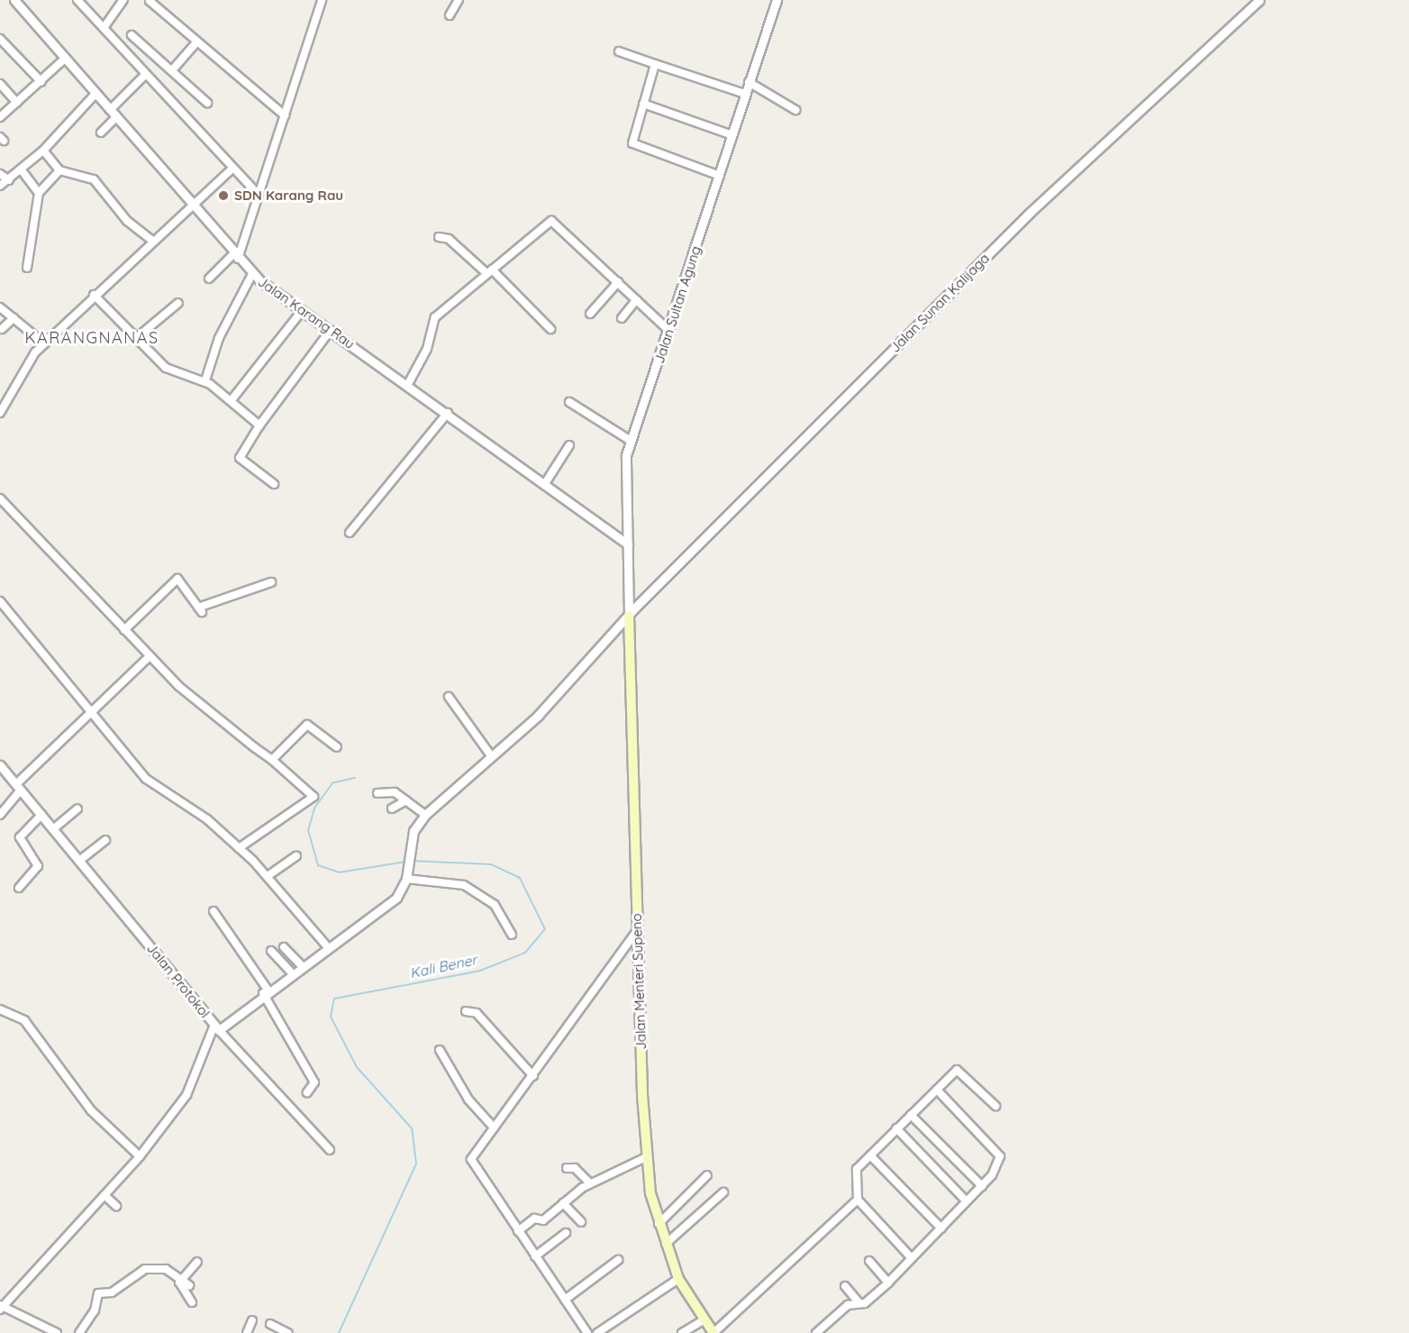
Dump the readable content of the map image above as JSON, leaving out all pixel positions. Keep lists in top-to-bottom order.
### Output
{
  "streets": {
    "main road": ["Jalan Menteri Supeno"],
    "street": [
      "Jalan Sunan Kalijaga",
      "Jalan Sultan Agung",
      "Jalan Karang Rau",
      "Jalan Protokol"
    ]
  },
  "crossings": [
    ["Jalan Sunan Kalijaga", "Jalan Sultan Agung"],
    ["Jalan Sunan Kalijaga", "Jalan Protokol"],
    ["Jalan Sunan Kalijaga", "Jalan Menteri Supeno"],
    ["Jalan Sultan Agung", "Jalan Karang Rau"],
    ["Jalan Sultan Agung", "Jalan Menteri Supeno"]
  ],
  "districts": ["KARANGNANAS"],
  "water": ["Kali Bener"],
  "places": ["SDN Karang Rau"]
}
